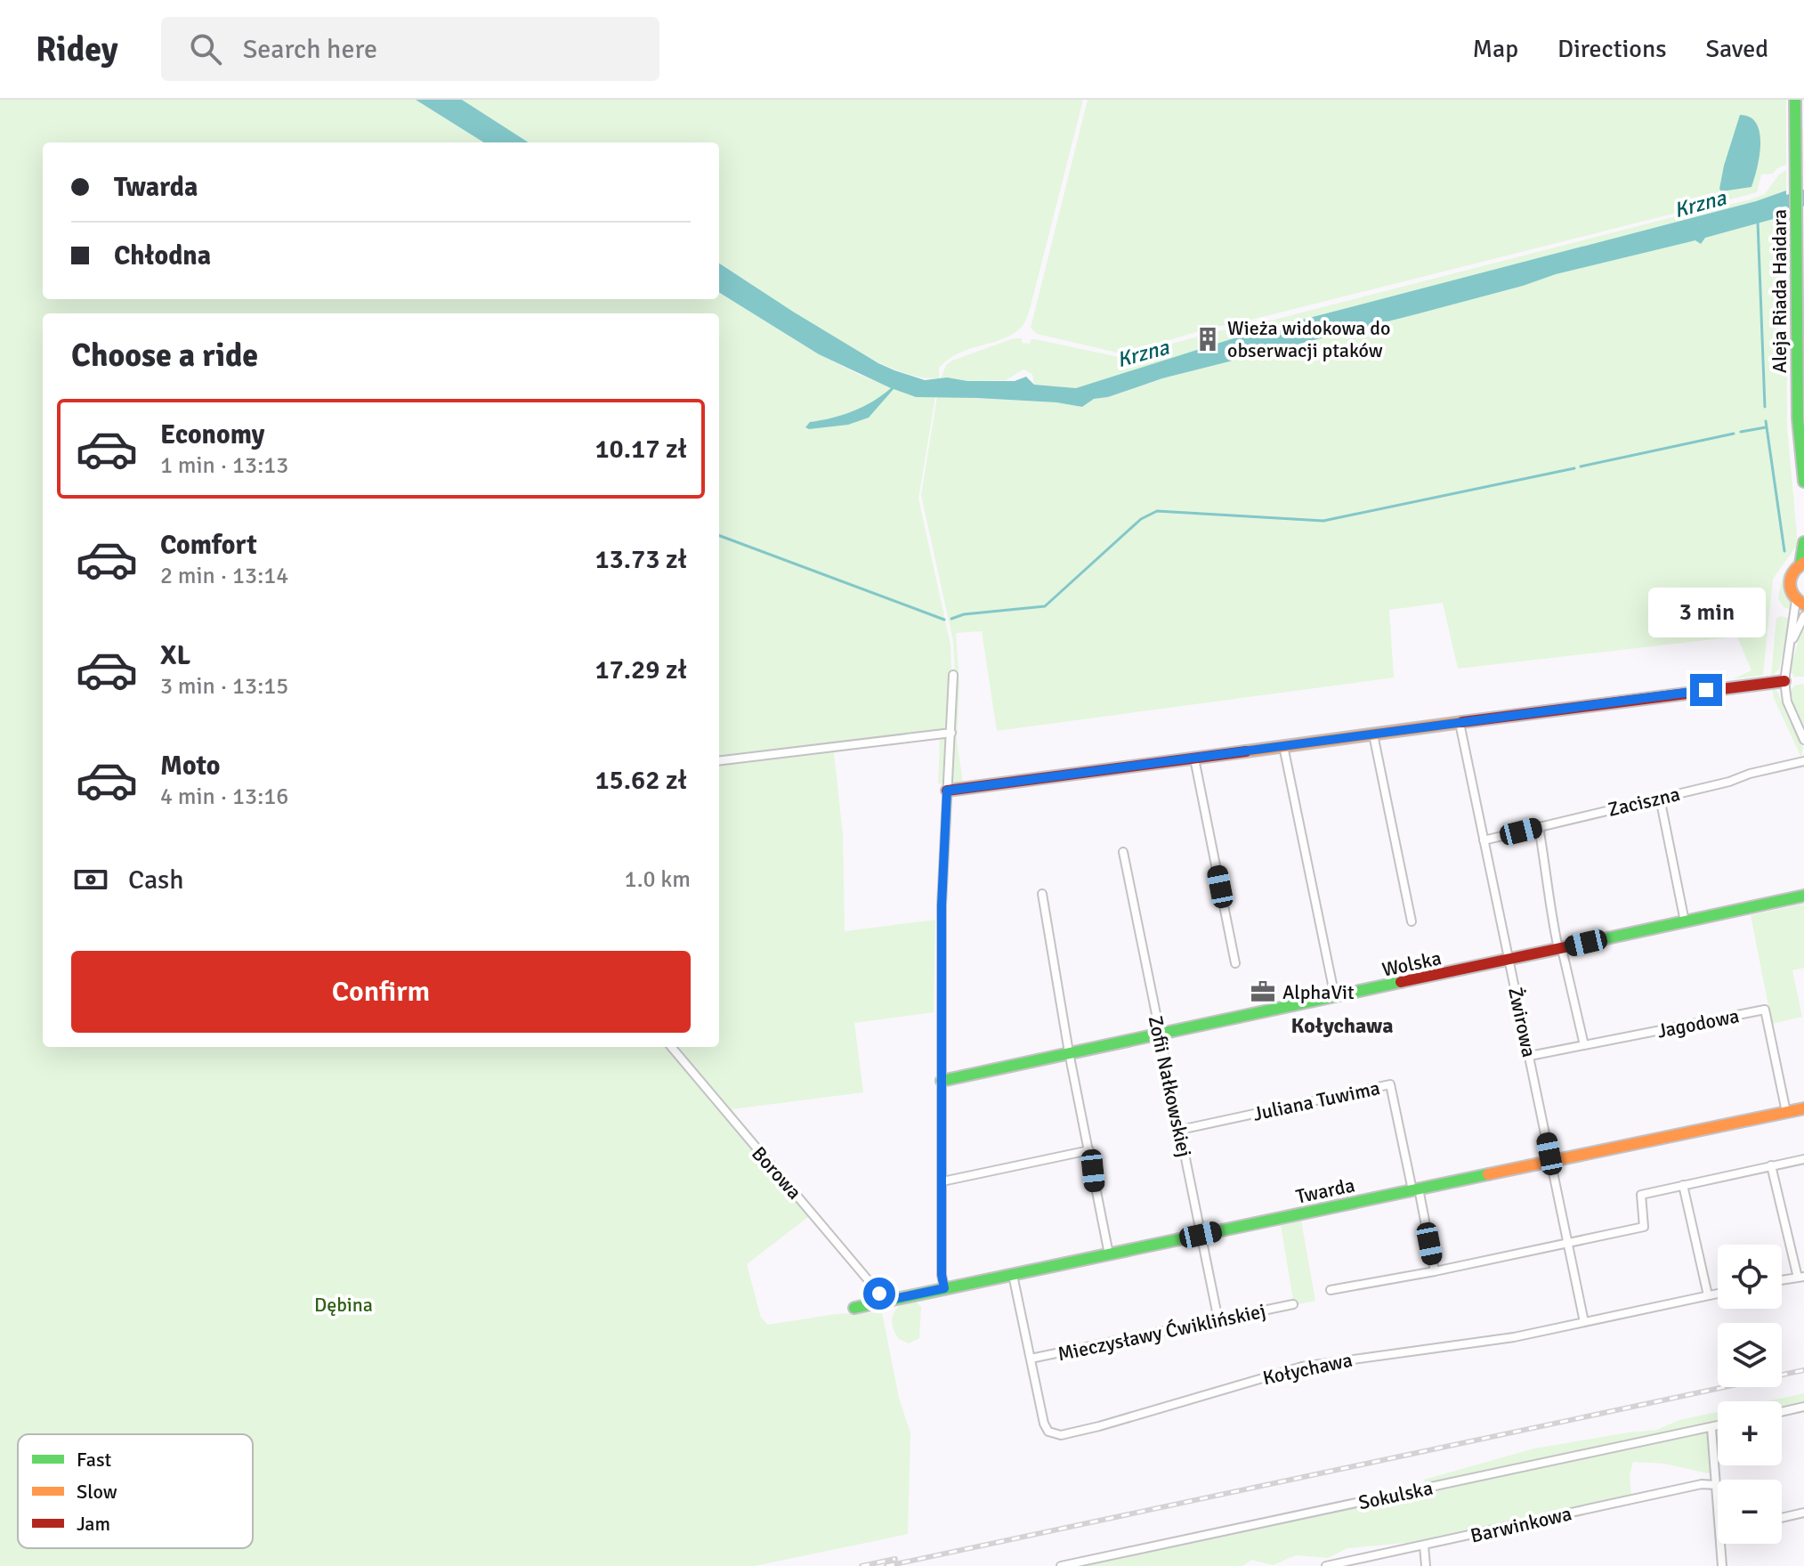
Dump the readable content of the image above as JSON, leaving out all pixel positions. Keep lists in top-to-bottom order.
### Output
{
  "streets": {
    "street": [
      "Aleja Riada Haidara",
      "Zaciszna",
      "Wolska",
      "Żwirowa",
      "Jagodowa",
      "Zofii Nałkowskiej",
      "Juliana Tuwima",
      "Borowa",
      "Twarda",
      "Mieczysławy Ćwiklińskiej",
      "Kołychawa",
      "Sokulska",
      "Barwinkowa"
    ]
  },
  "crossings": [
    ["Zaciszna", "Żwirowa"],
    ["Wolska", "Żwirowa"],
    ["Wolska", "Zofii Nałkowskiej"],
    ["Żwirowa", "Jagodowa"],
    ["Żwirowa", "Twarda"],
    ["Żwirowa", "Kołychawa"],
    ["Jagodowa", "Twarda"],
    ["Zofii Nałkowskiej", "Juliana Tuwima"],
    ["Zofii Nałkowskiej", "Twarda"],
    ["Zofii Nałkowskiej", "Mieczysławy Ćwiklińskiej"],
    ["Juliana Tuwima", "Twarda"],
    ["Borowa", "Twarda"],
    ["Twarda", "Kołychawa"],
    ["Mieczysławy Ćwiklińskiej", "Kołychawa"]
  ],
  "districts": ["Kołychawa"],
  "water": ["Krzna"],
  "parks": ["Dębina"],
  "places": {
    "building": ["Wieża widokowa do obserwacji ptaków"],
    "office": ["AlphaVit"]
  },
  "legend": ["Fast", "Slow", "Jam"],
  "page": {
    "header": "Ridey",
    "search": "Search here",
    "nav": ["Map", "Directions", "Saved"],
    "banner": ["Twarda", "Chłodna"],
    "heading": "Choose a ride",
    "list": [
      {
        "name": "Economy",
        "note": "1 min · 13:13",
        "value": "10.17 zł"
      },
      {
        "name": "Comfort",
        "note": "2 min · 13:14",
        "value": "13.73 zł"
      },
      {
        "name": "XL",
        "note": "3 min · 13:15",
        "value": "17.29 zł"
      },
      {
        "name": "Moto",
        "note": "4 min · 13:16",
        "value": "15.62 zł"
      }
    ],
    "bubble": "3 min",
    "pay": ["Cash", "1.0 km"],
    "buttons": "Confirm",
    "map_buttons": ["+", "−"]
  }
}
